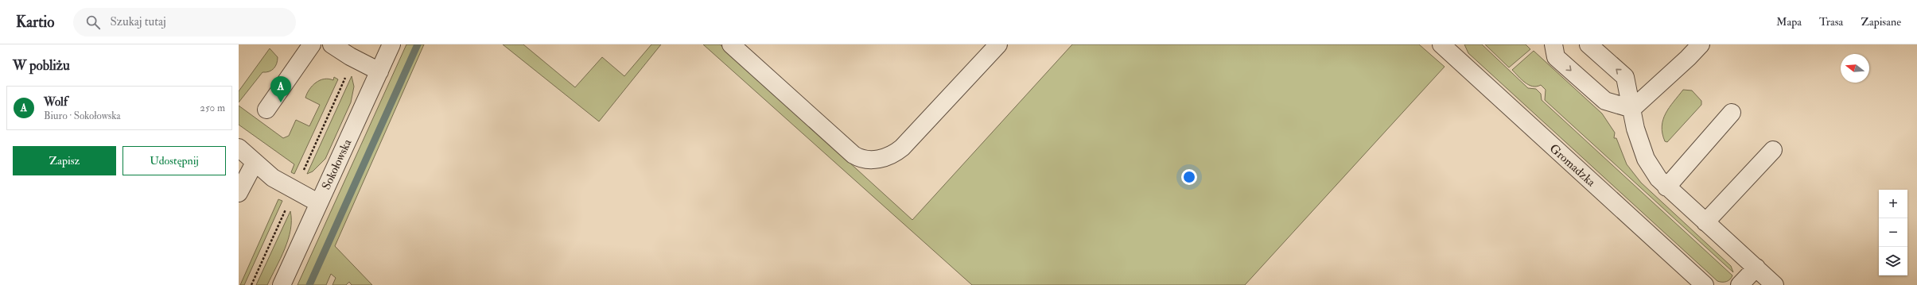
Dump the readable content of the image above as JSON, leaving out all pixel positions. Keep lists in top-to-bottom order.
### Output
{
  "streets": {
    "street": ["Sokołowska", "Gromadzka"]
  },
  "north": "left",
  "page": {
    "header": "Kartio",
    "search": "Szukaj tutaj",
    "nav": ["Mapa", "Trasa", "Zapisane"],
    "heading": "W pobliżu",
    "pins": "A",
    "list": [
      {
        "mark": "A",
        "name": "Wolf",
        "note": "Biuro · Sokołowska",
        "value": "250 m"
      }
    ],
    "buttons": ["Zapisz", "Udostępnij"],
    "map_buttons": ["+", "−"]
  }
}
